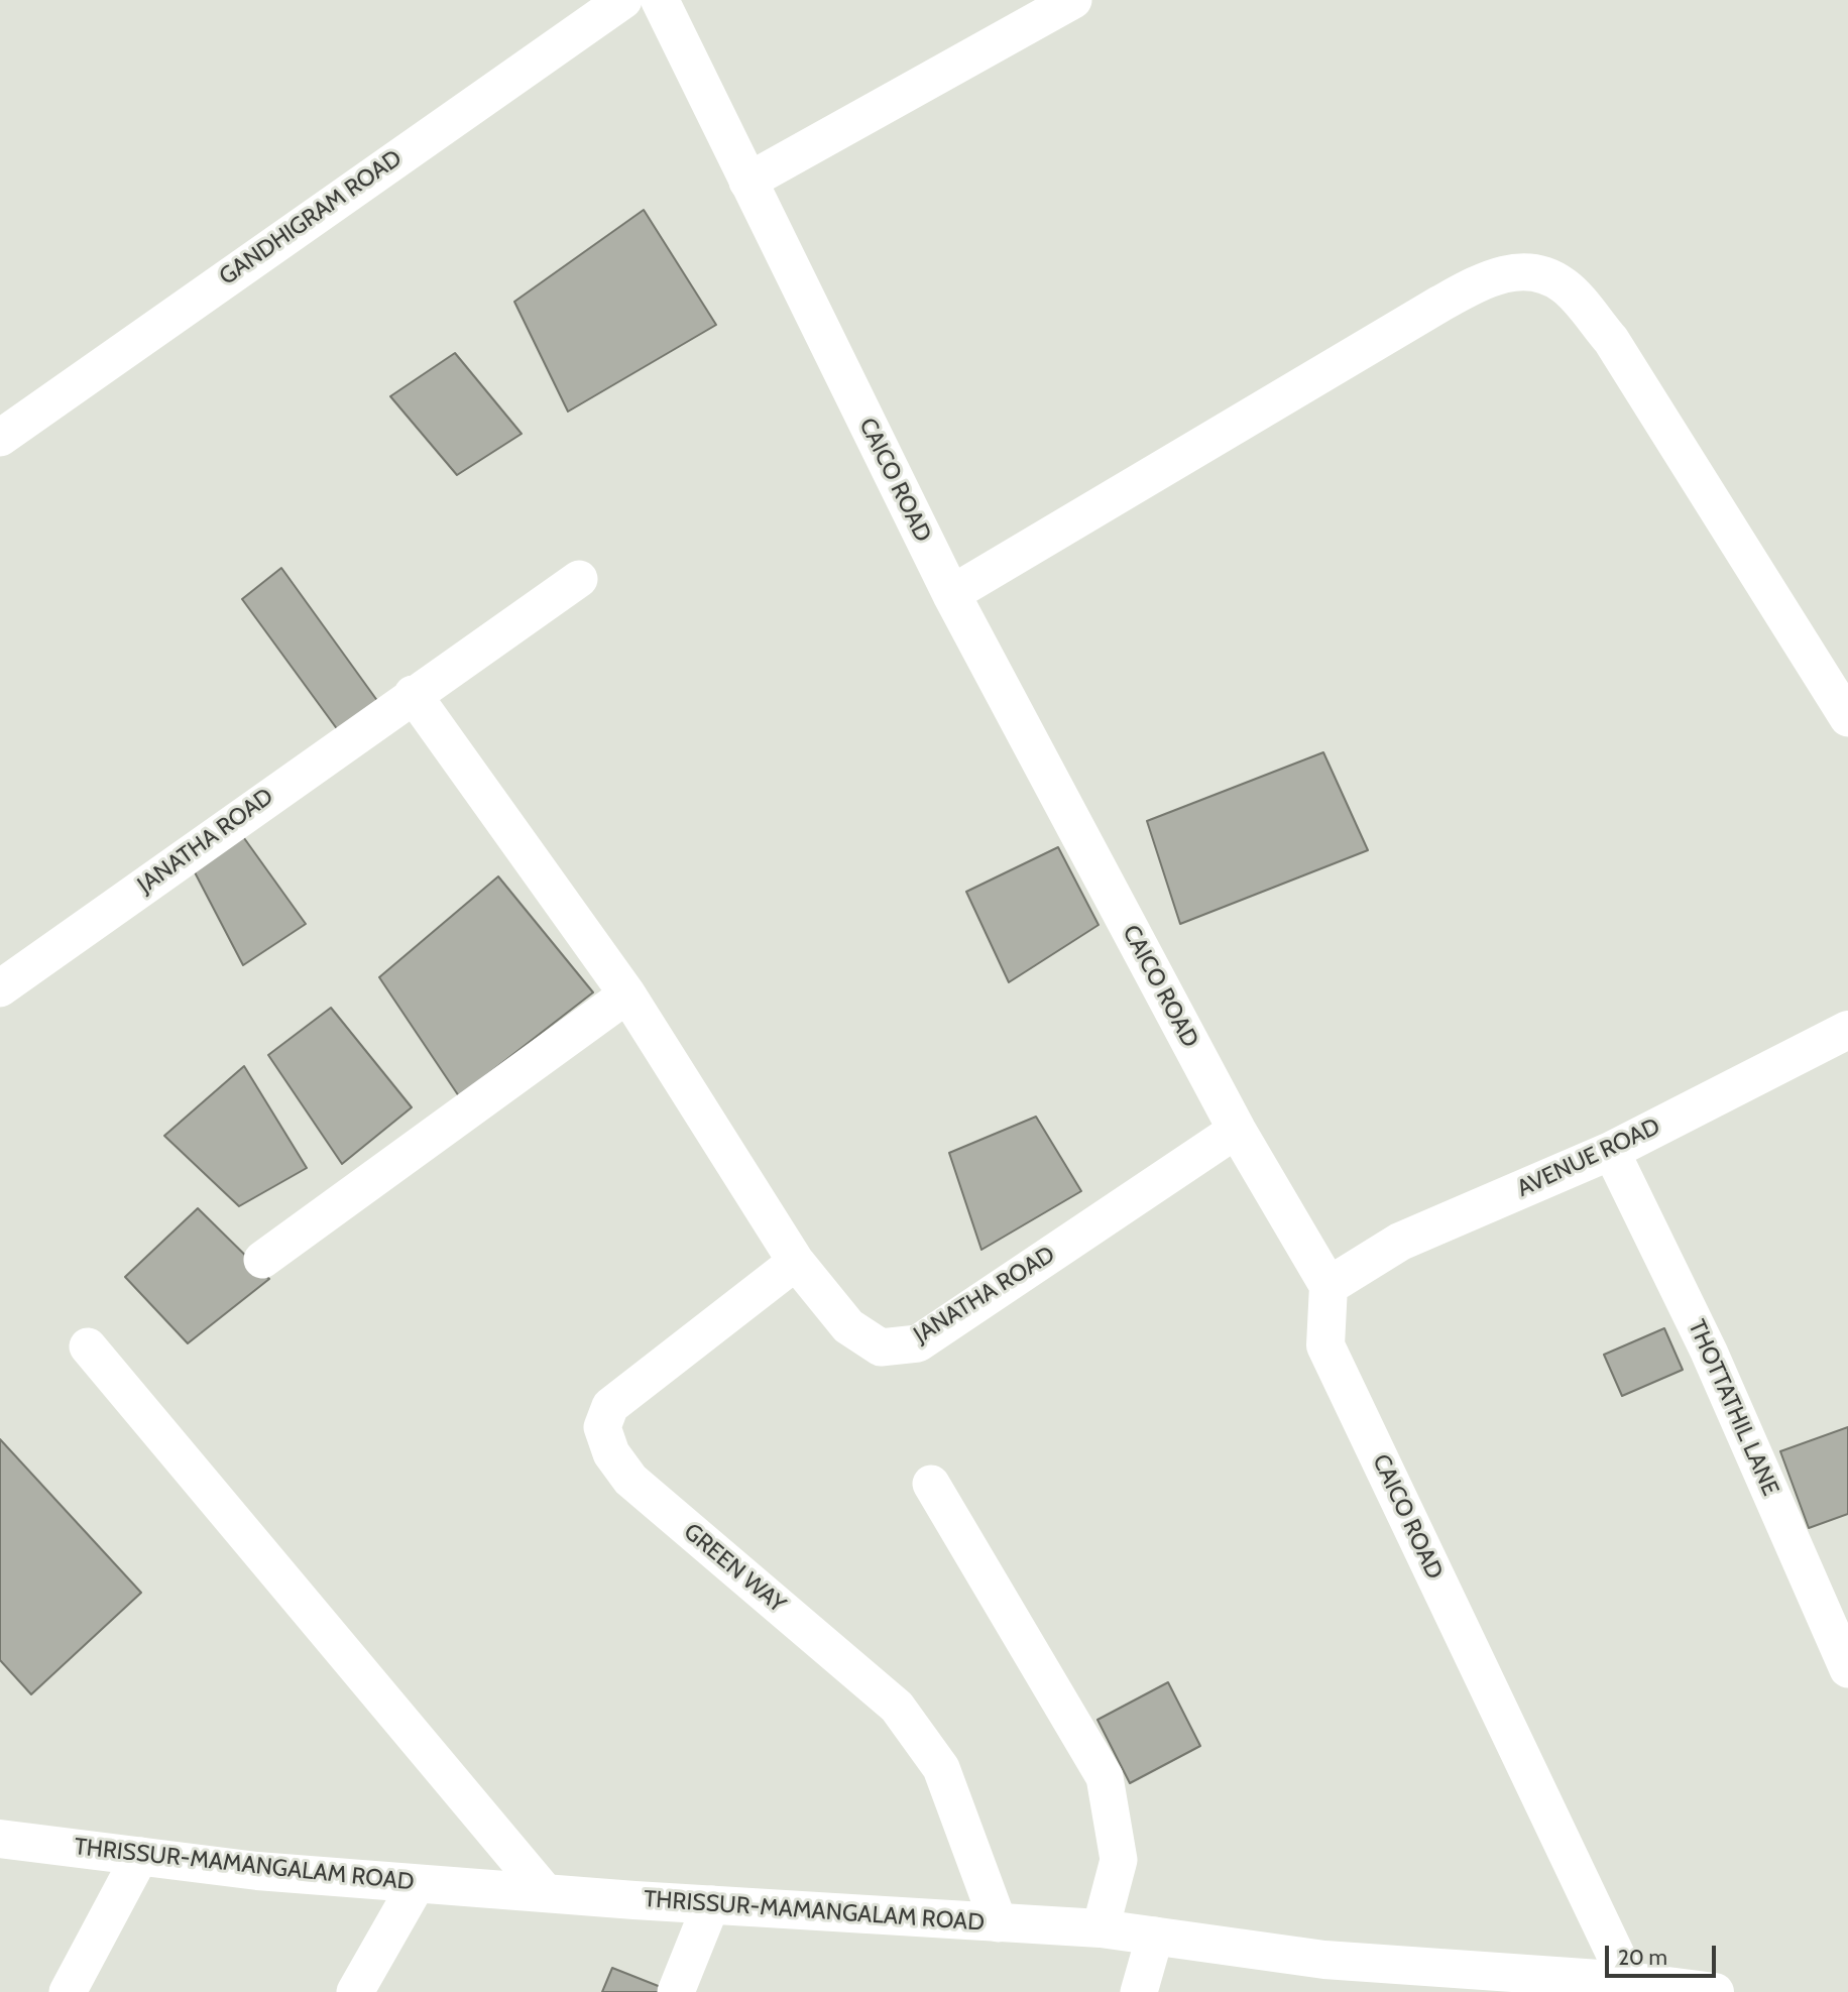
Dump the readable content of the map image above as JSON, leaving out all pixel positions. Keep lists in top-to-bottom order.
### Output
{
  "streets": {
    "street": [
      "GANDHIGRAM ROAD",
      "CAICO ROAD",
      "JANATHA ROAD",
      "AVENUE ROAD",
      "THOTTATHIL LANE",
      "GREEN WAY",
      "THRISSUR-MAMANGALAM ROAD"
    ]
  },
  "crossings": [
    ["CAICO ROAD", "JANATHA ROAD"],
    ["CAICO ROAD", "AVENUE ROAD"],
    ["CAICO ROAD", "THRISSUR-MAMANGALAM ROAD"],
    ["JANATHA ROAD", "GREEN WAY"],
    ["AVENUE ROAD", "THOTTATHIL LANE"],
    ["GREEN WAY", "THRISSUR-MAMANGALAM ROAD"]
  ],
  "scale_bar": "20 m"
}
